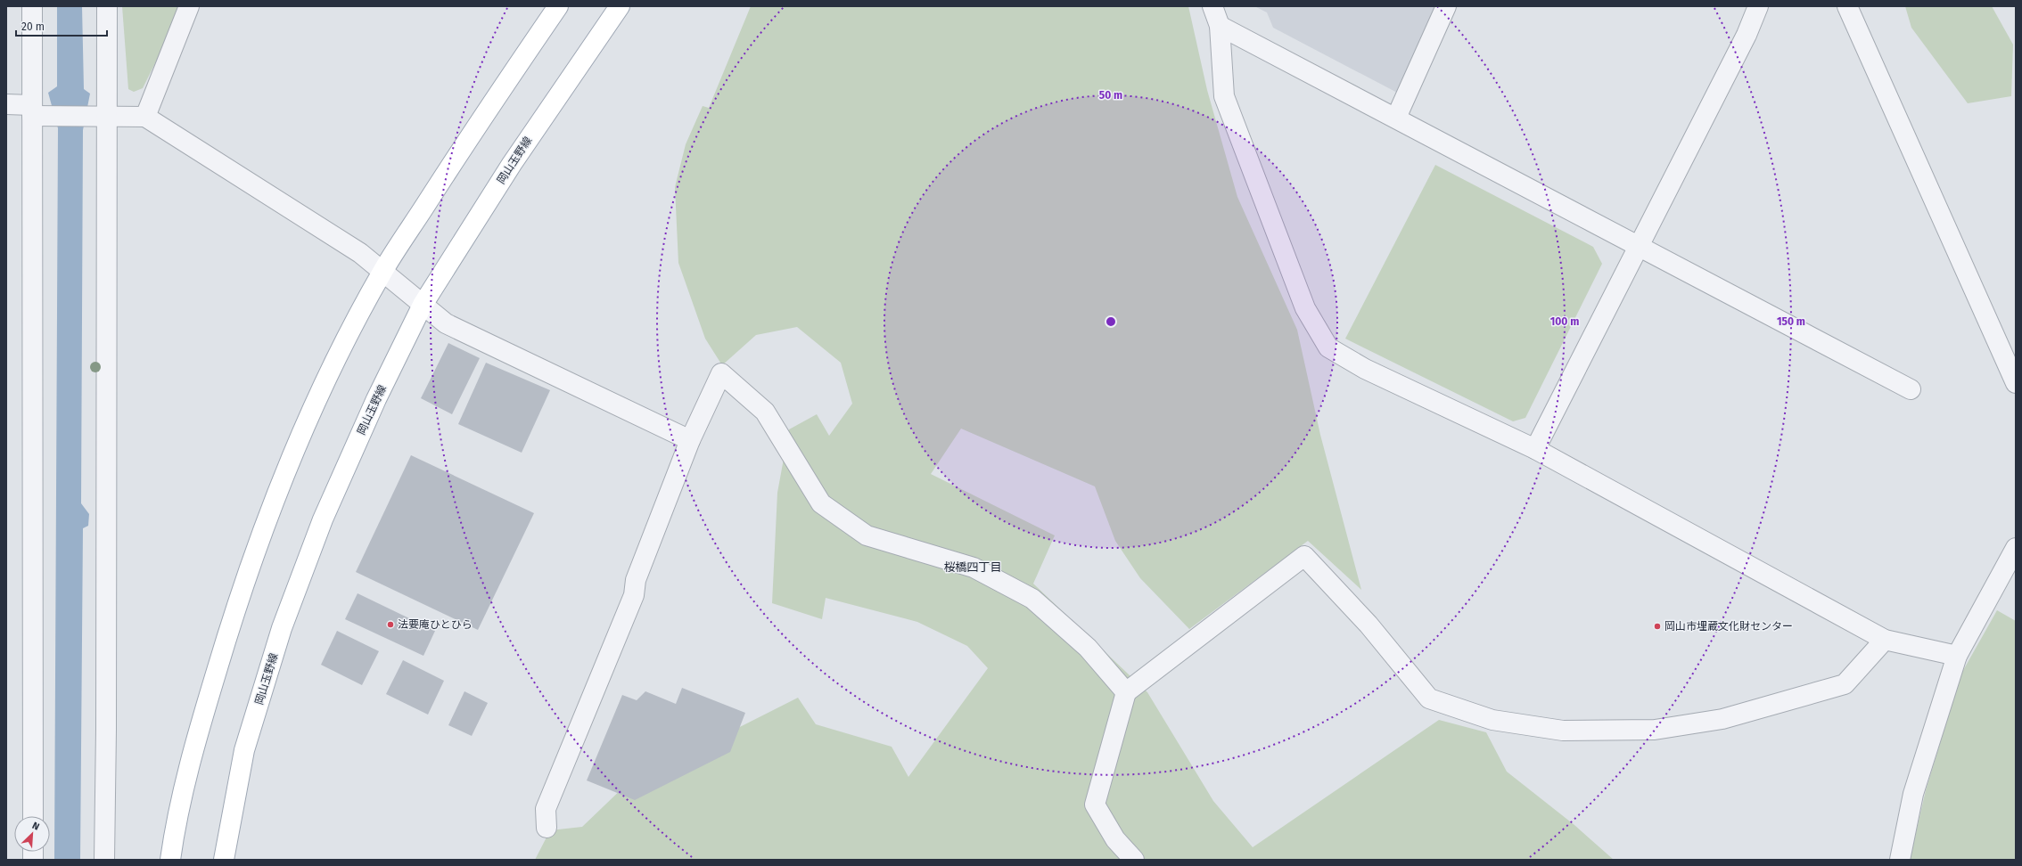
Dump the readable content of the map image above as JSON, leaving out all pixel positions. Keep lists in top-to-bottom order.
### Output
{
  "streets": {
    "main road": ["岡山玉野線"]
  },
  "districts": ["桜橋四丁目"],
  "places": ["法要庵ひとひら", "岡山市埋蔵文化財センター"],
  "scale_bar": "20 m",
  "north": "top right",
  "rings": ["50 m", "100 m", "150 m"]
}
